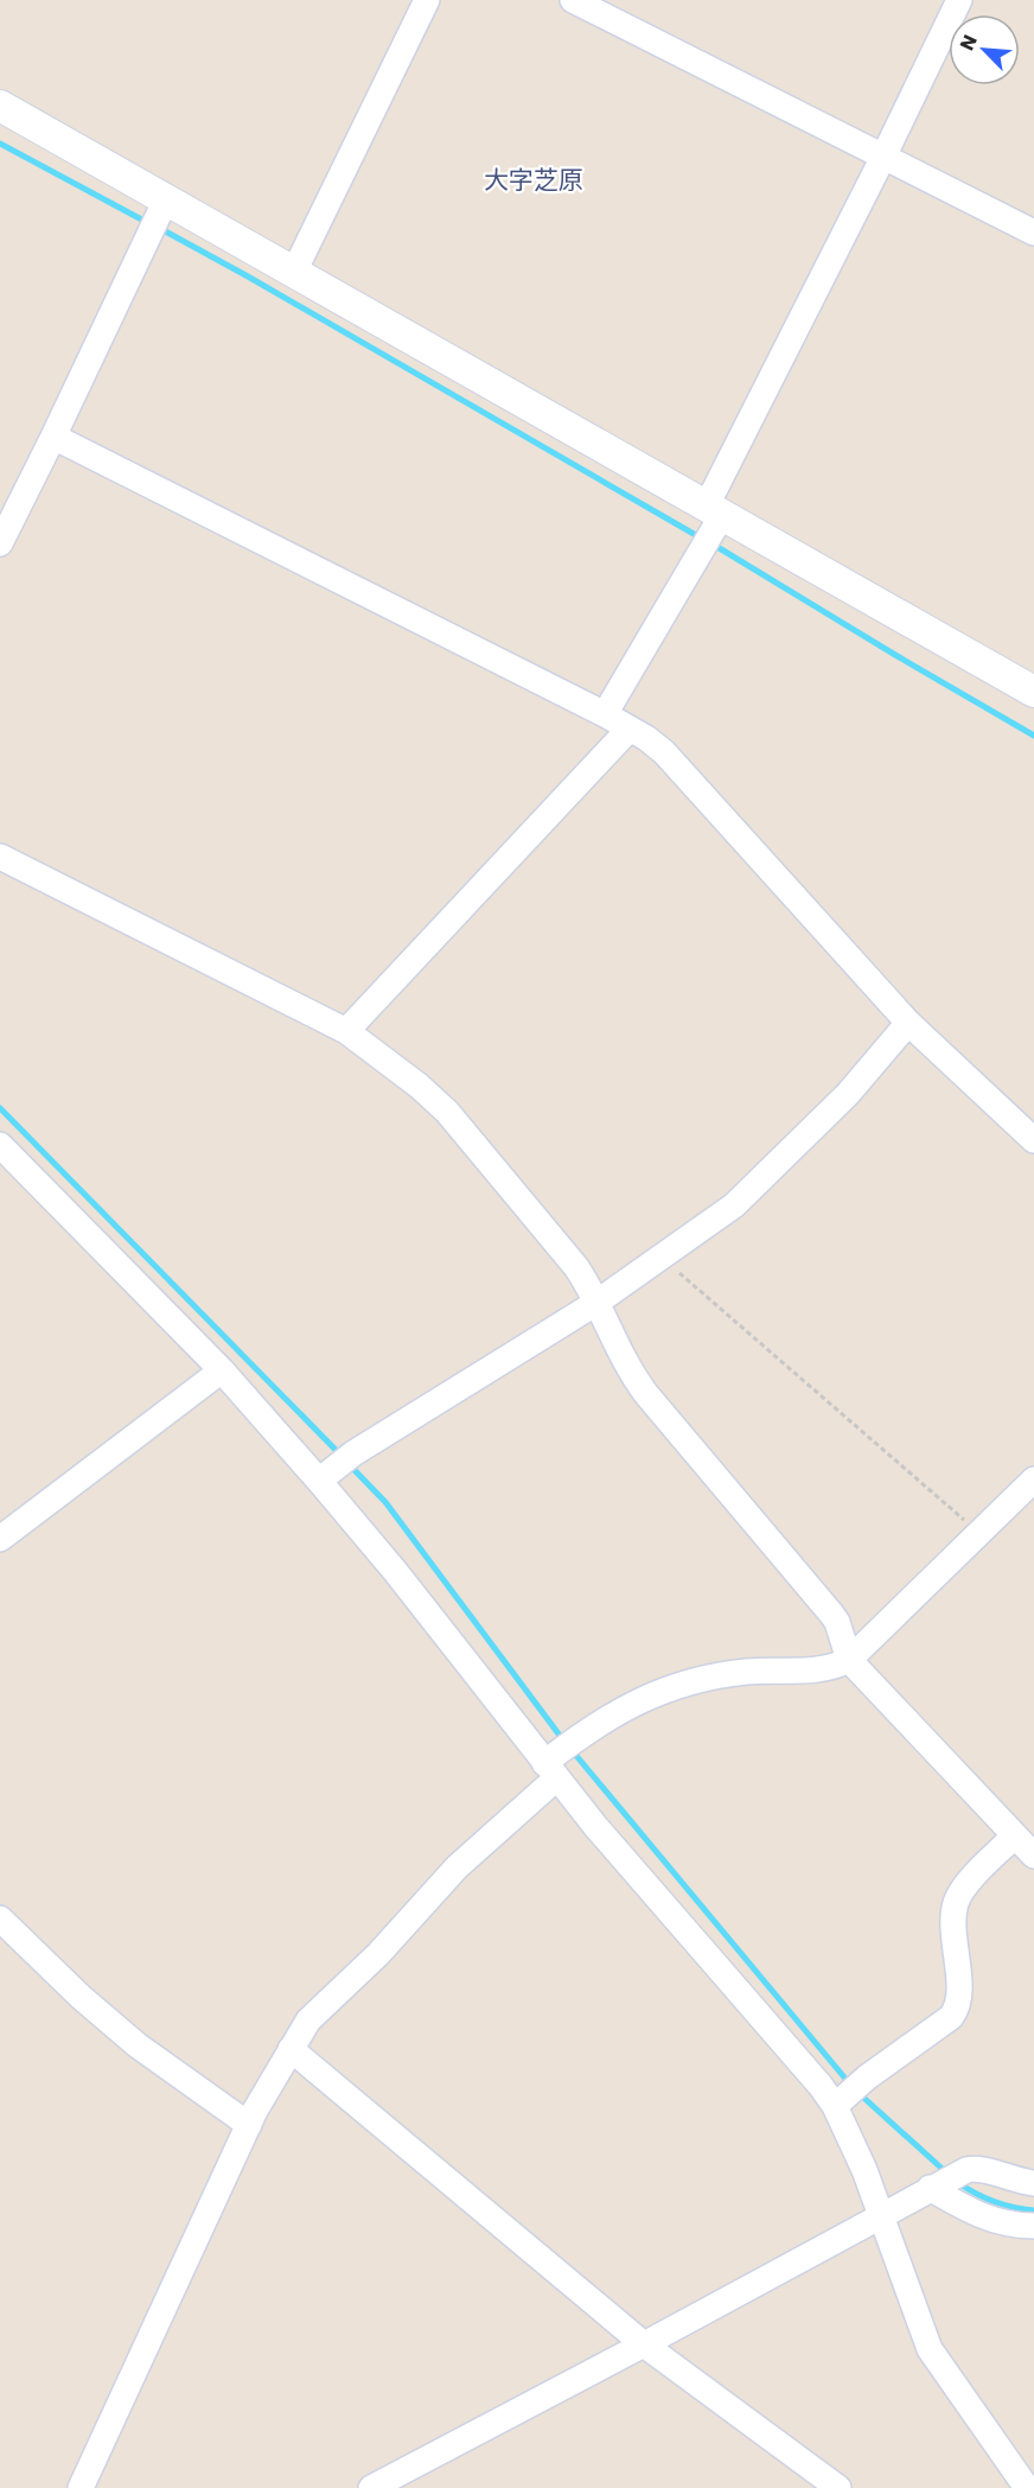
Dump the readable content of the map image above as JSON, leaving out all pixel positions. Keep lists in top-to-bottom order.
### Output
{
  "districts": ["大字芝原"],
  "north": "top left"
}
